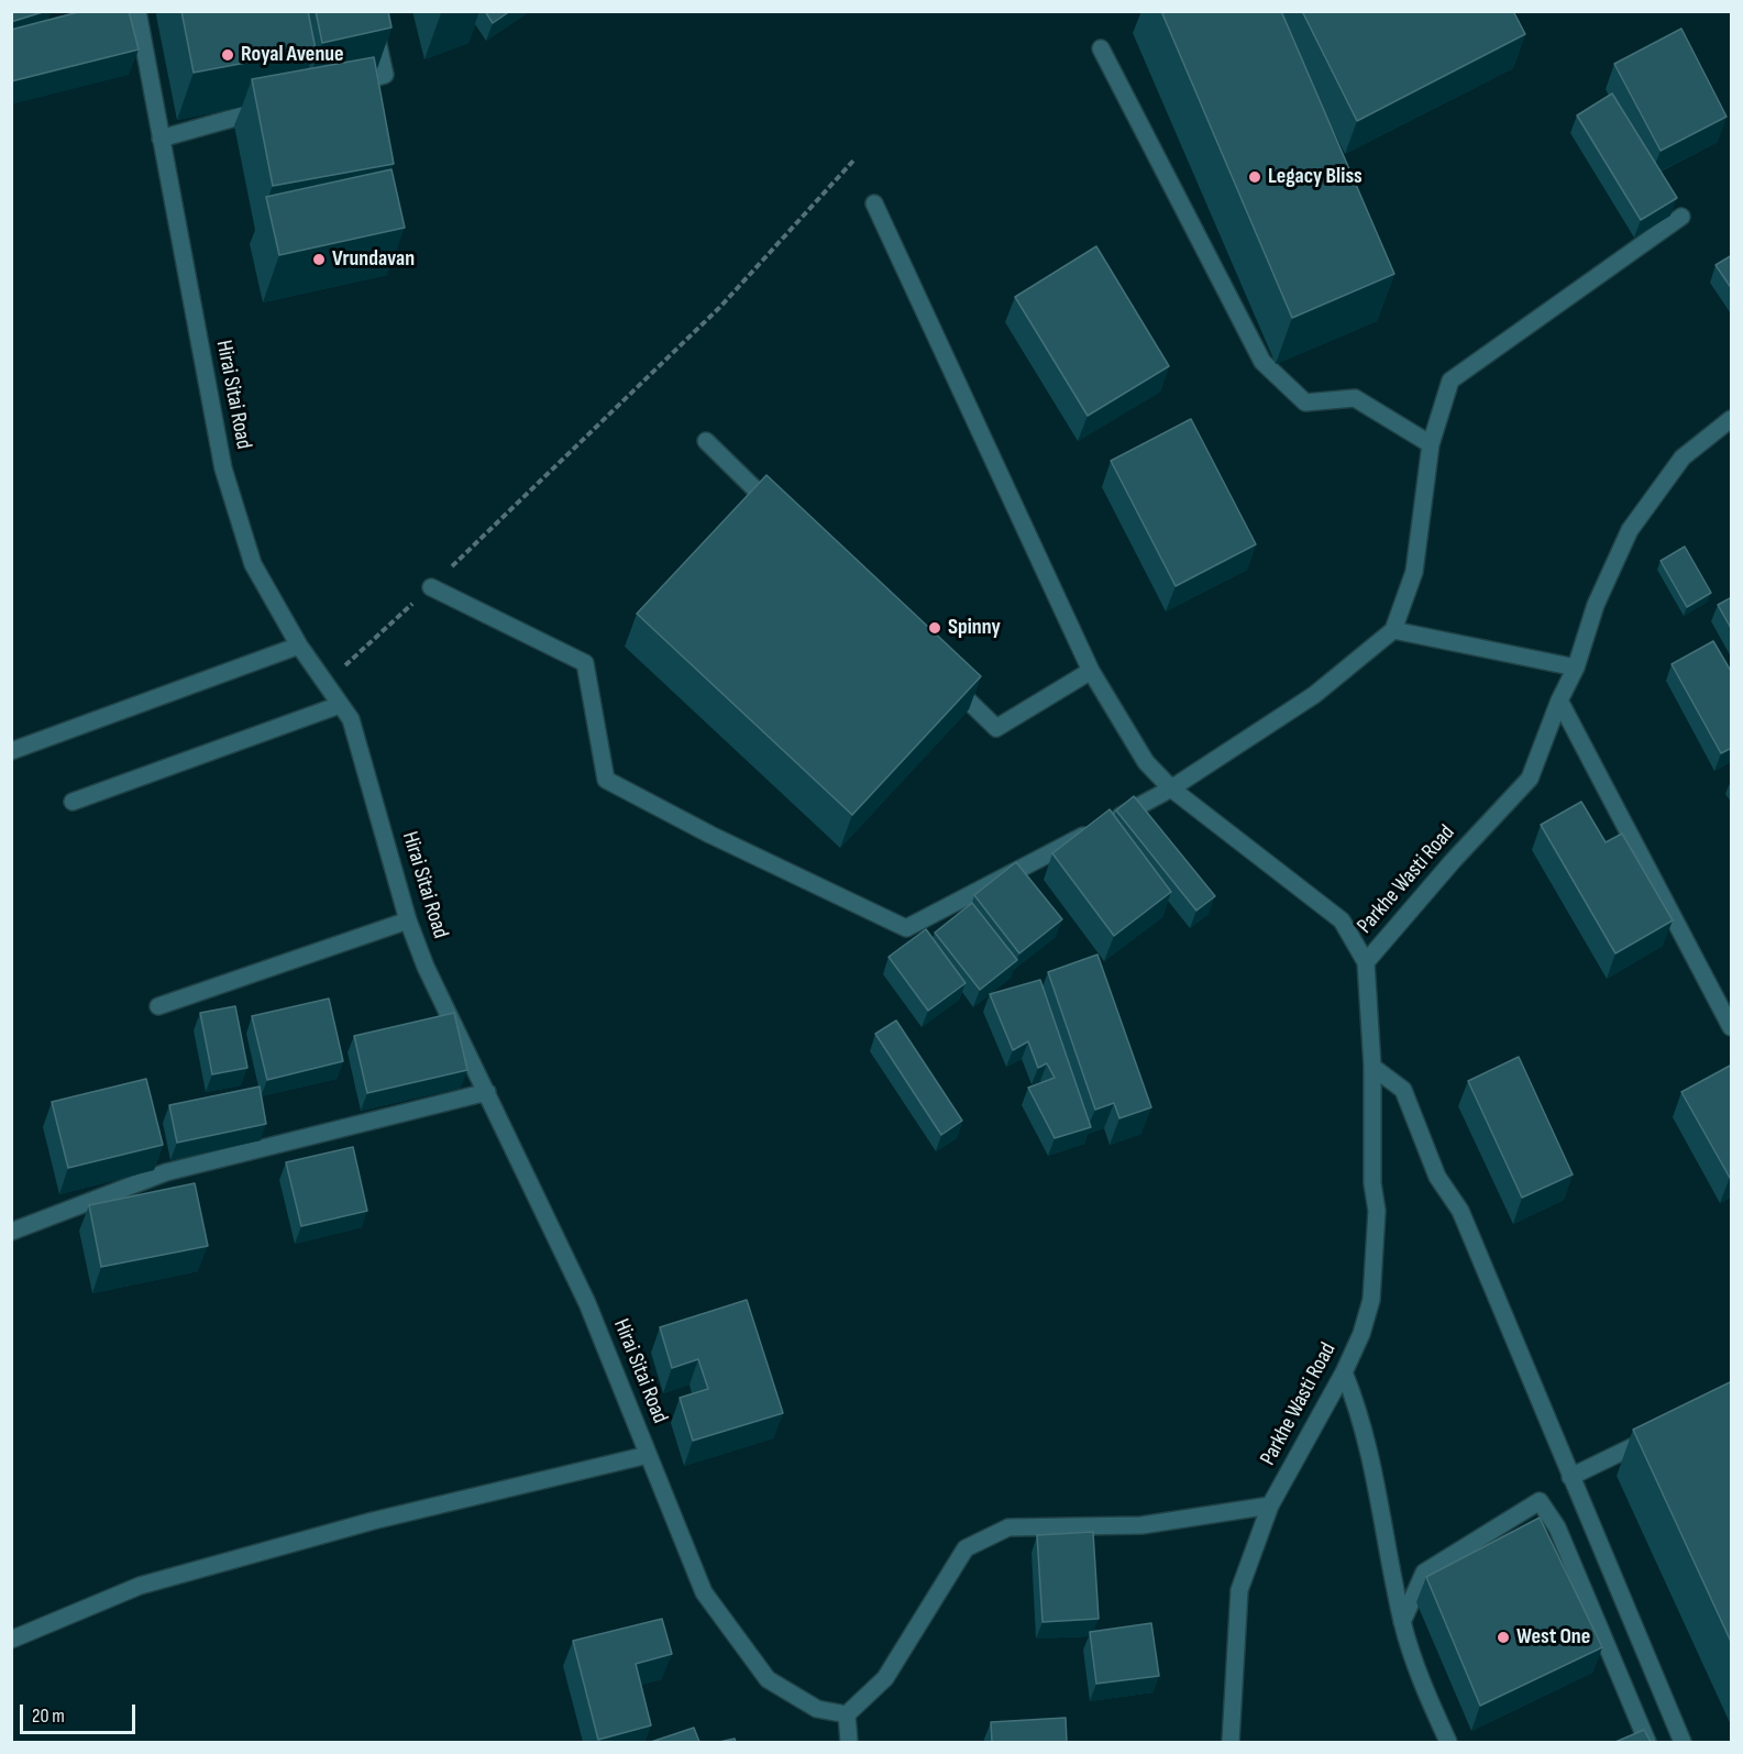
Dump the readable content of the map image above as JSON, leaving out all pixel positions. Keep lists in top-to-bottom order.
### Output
{
  "streets": {
    "street": ["Hirai Sitai Road", "Parkhe Wasti Road"]
  },
  "places": [
    "Royal Avenue",
    "Legacy Bliss",
    "Vrundavan",
    "Spinny",
    "West One"
  ],
  "scale_bar": "20 m"
}
